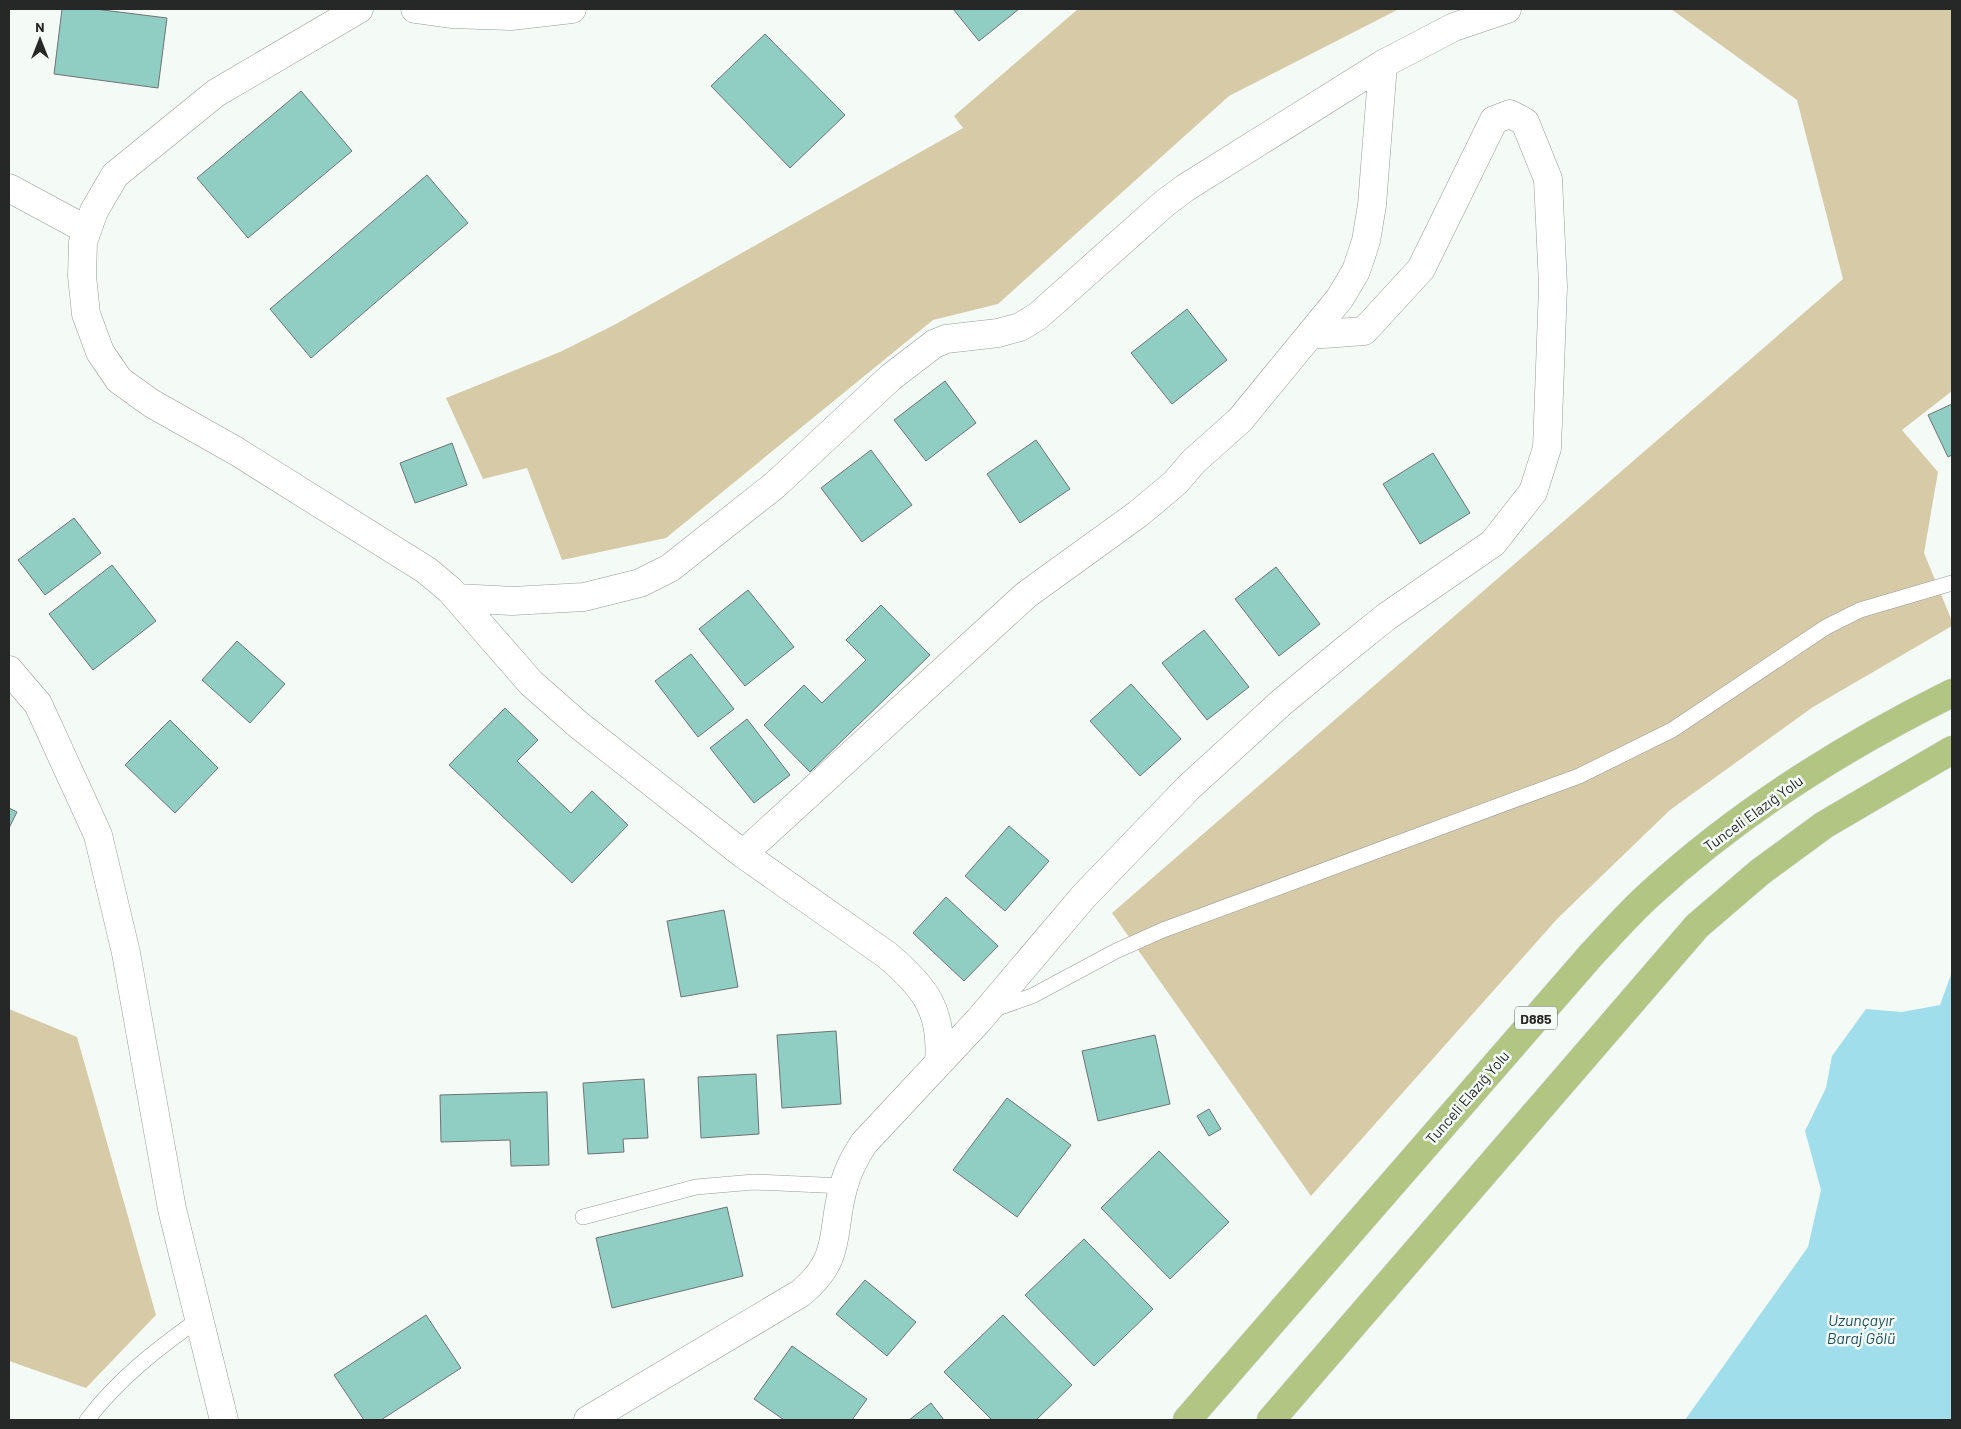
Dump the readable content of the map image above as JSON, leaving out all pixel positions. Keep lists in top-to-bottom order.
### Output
{
  "streets": {
    "main road": ["Tunceli Elazığ Yolu", "D885"]
  },
  "water": ["Uzunçayır Baraj Gölü"],
  "north": "top"
}
